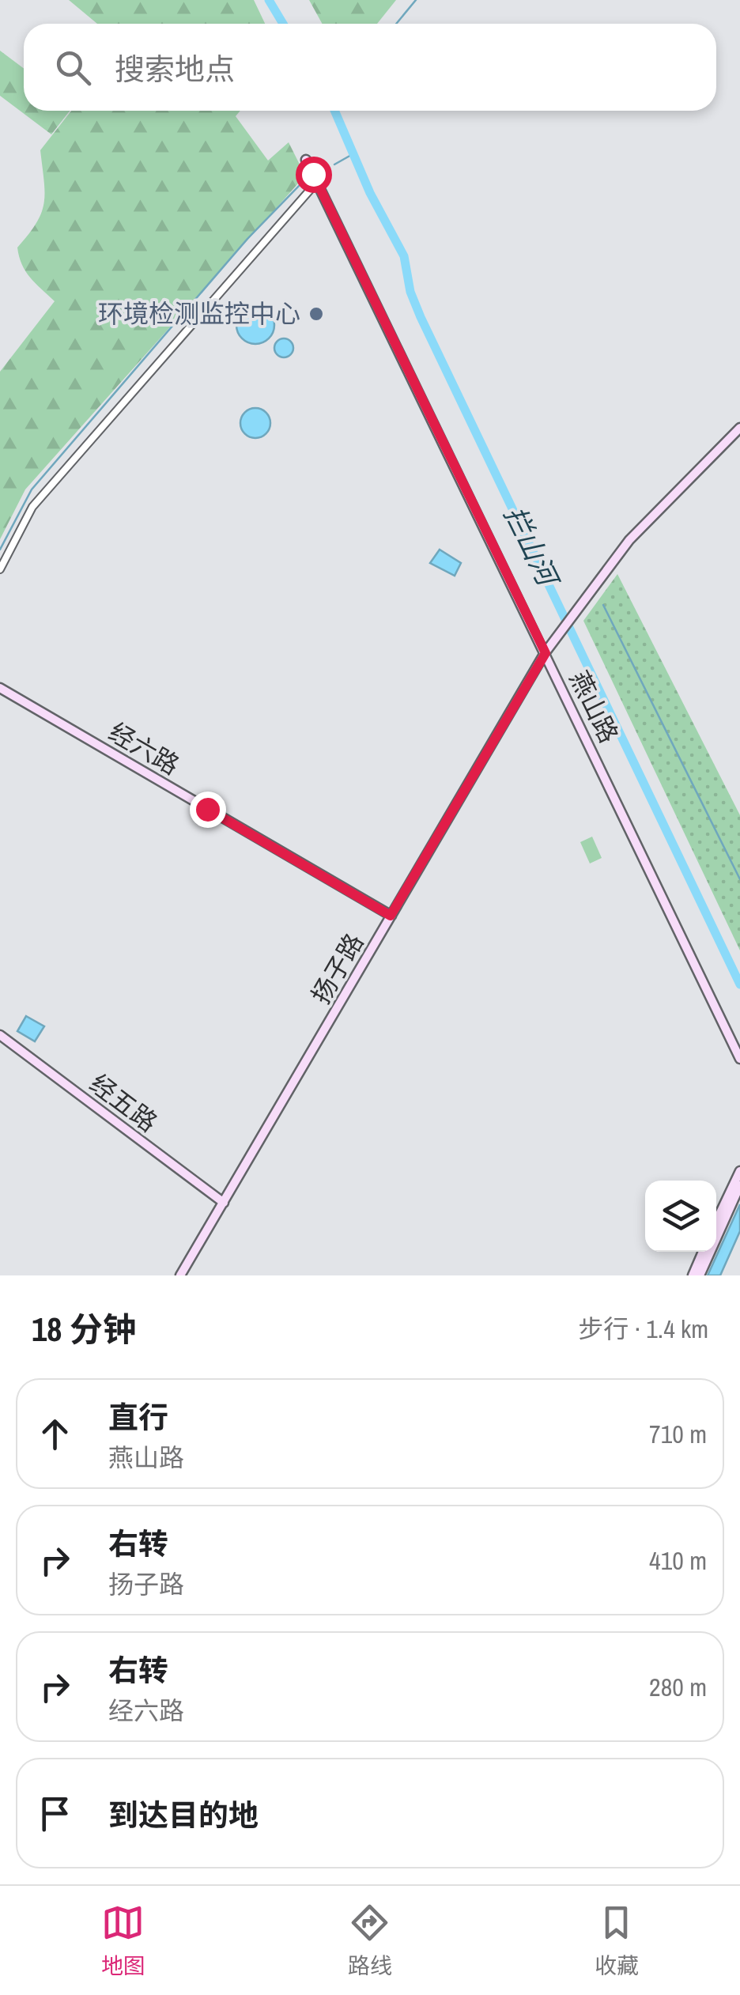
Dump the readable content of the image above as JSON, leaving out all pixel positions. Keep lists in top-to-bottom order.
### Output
{
  "streets": {
    "street": [
      "燕山路",
      "经六路",
      "扬子路",
      "经五路"
    ]
  },
  "crossings": [
    ["燕山路", "扬子路"],
    ["经六路", "扬子路"],
    ["扬子路", "经五路"]
  ],
  "water": ["拦山河"],
  "places": ["环境检测监控中心"],
  "page": {
    "search": "搜索地点",
    "heading": ["18 分钟", "步行 · 1.4 km"],
    "list": [
      ["直行", "燕山路", "710 m"],
      ["右转", "扬子路", "410 m"],
      ["右转", "经六路", "280 m"],
      "到达目的地"
    ],
    "nav": ["地图", "路线", "收藏"]
  }
}
